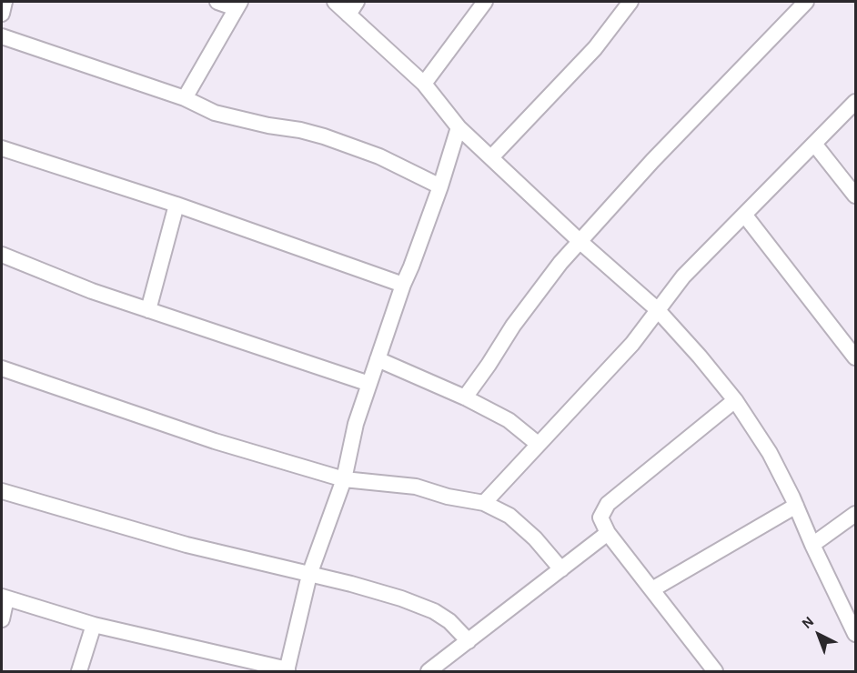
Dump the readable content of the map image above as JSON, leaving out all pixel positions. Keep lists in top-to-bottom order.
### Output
{
  "north": "top left"
}
